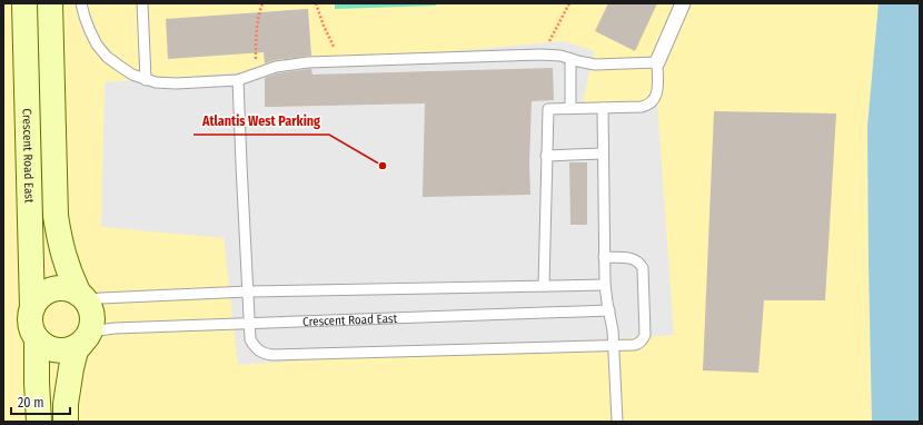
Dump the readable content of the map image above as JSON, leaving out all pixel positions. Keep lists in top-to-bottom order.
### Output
{
  "streets": {
    "main road": ["Crescent Road East"]
  },
  "places": ["Atlantis West Parking"],
  "scale_bar": "20 m"
}
